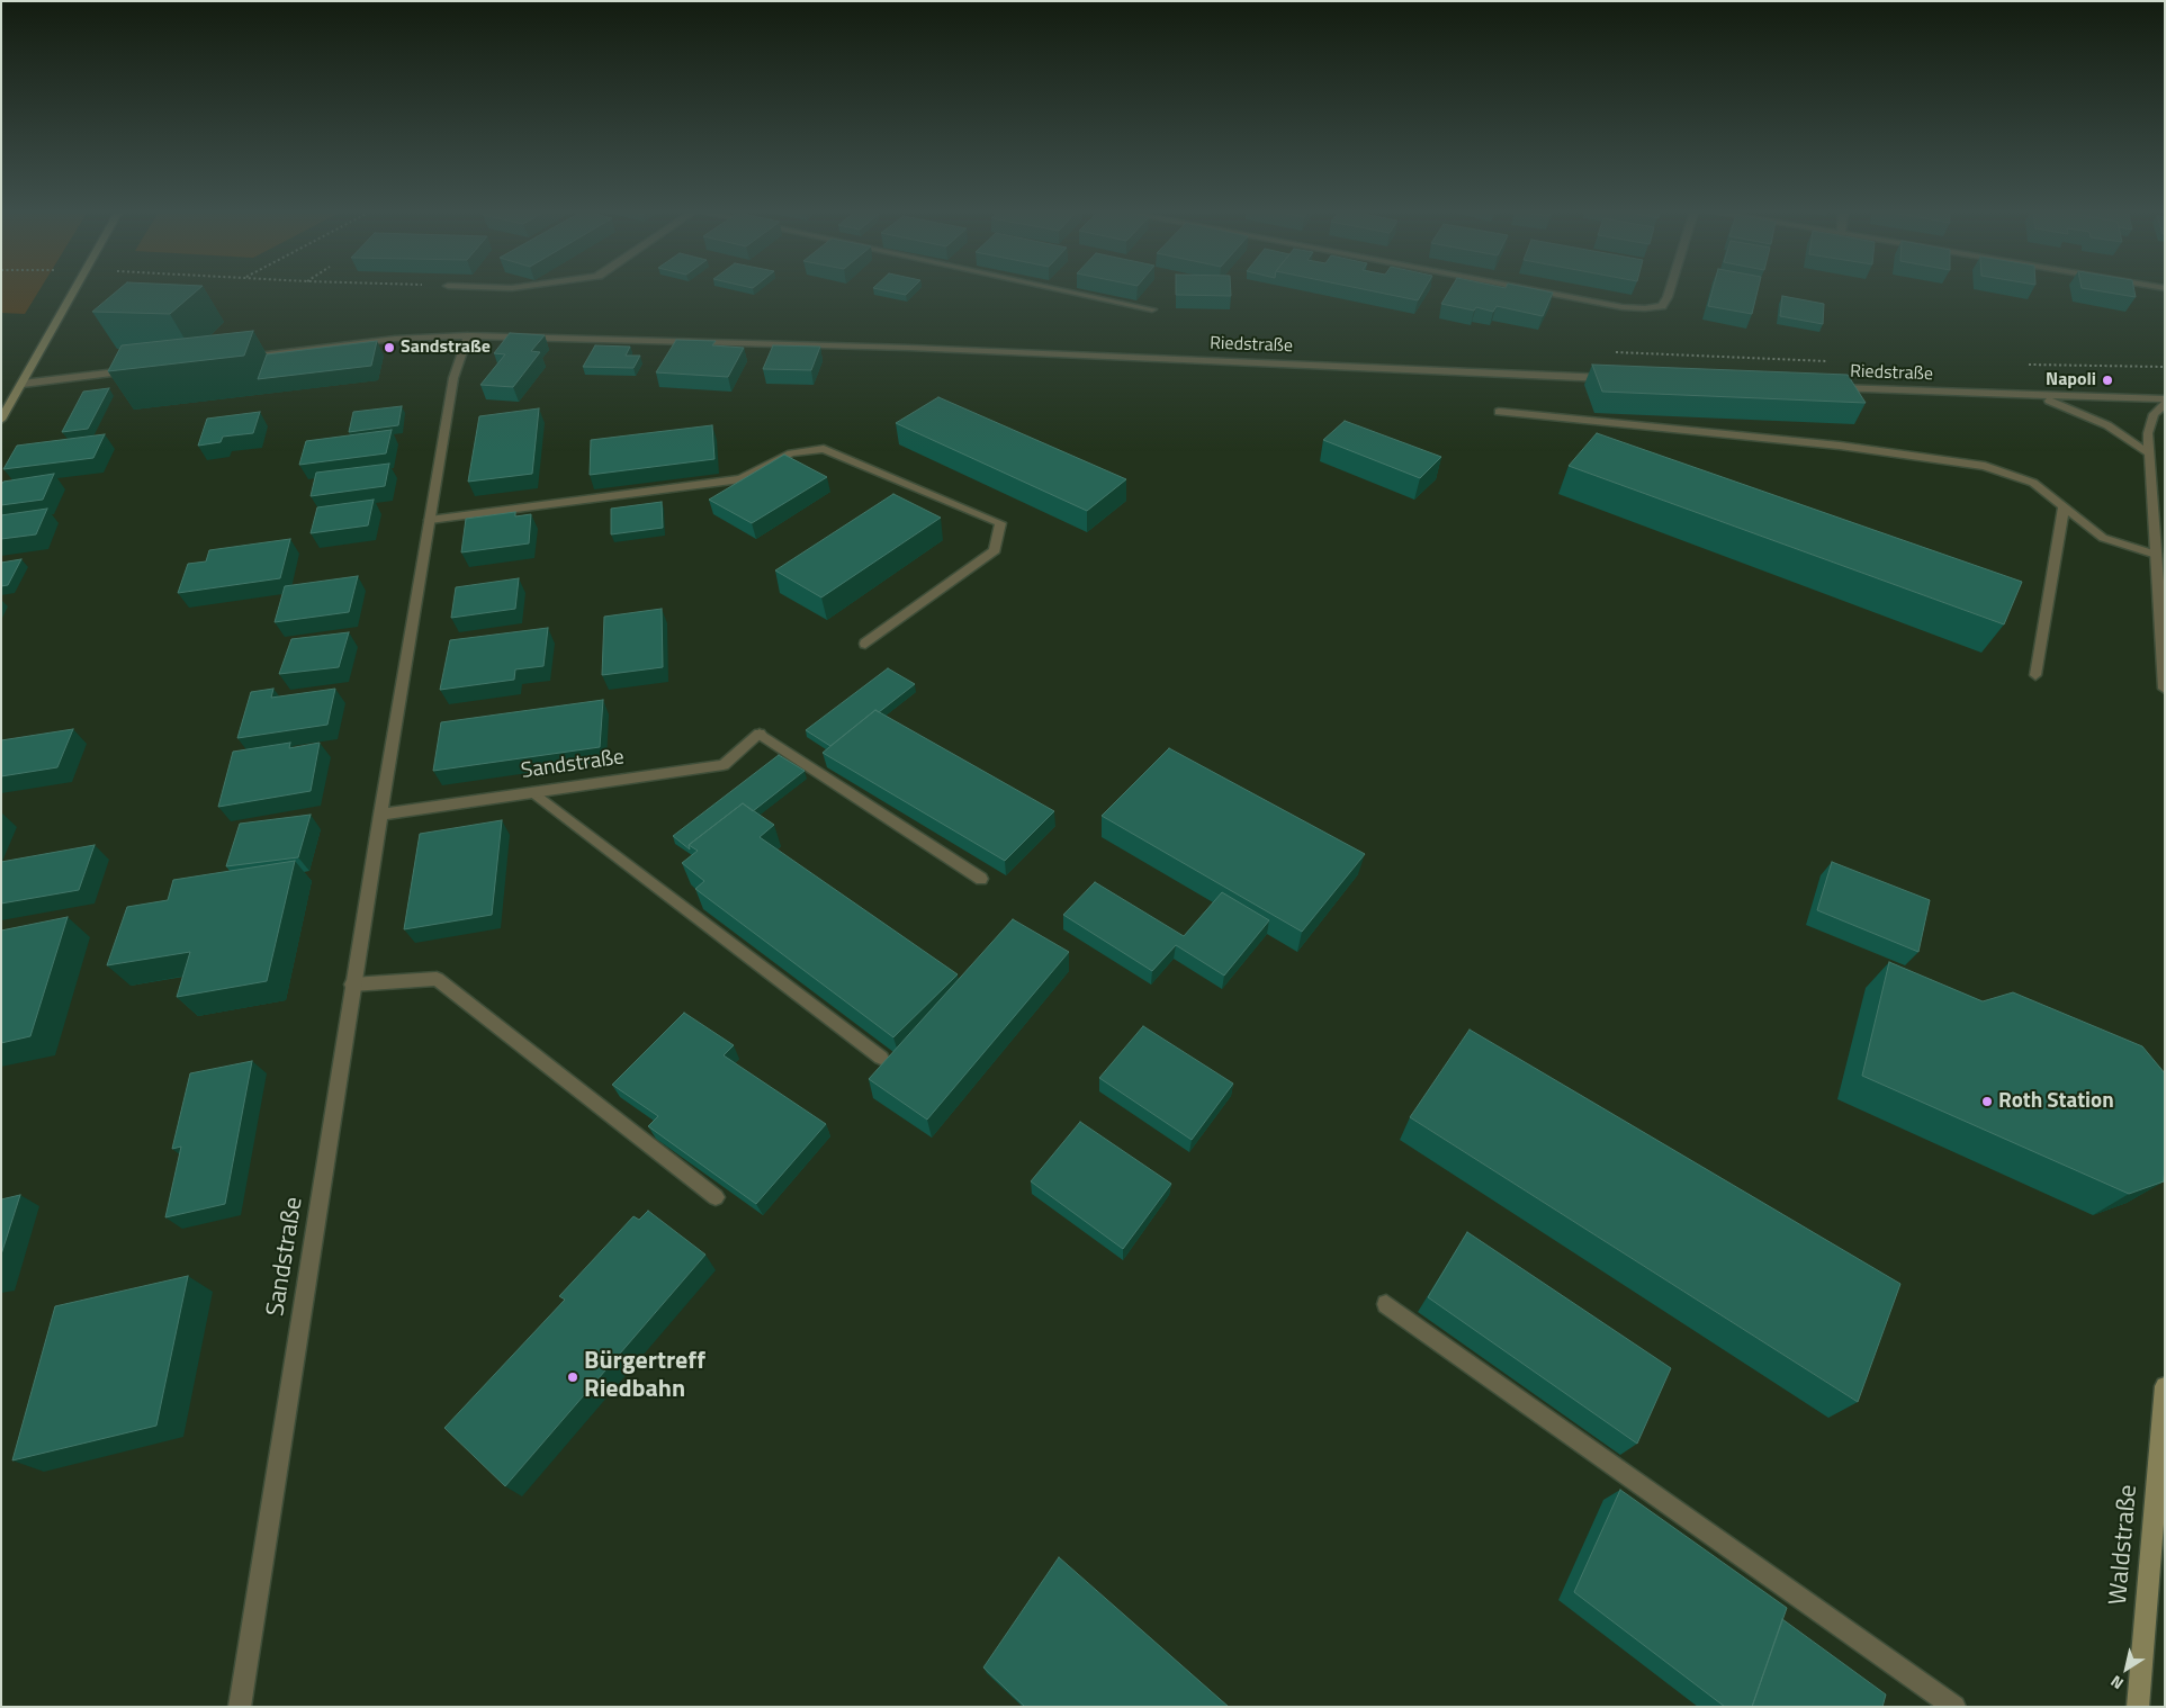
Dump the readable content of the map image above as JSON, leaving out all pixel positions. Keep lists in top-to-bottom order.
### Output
{
  "streets": {
    "main road": ["Waldstraße"],
    "street": ["Riedstraße", "Sandstraße"]
  },
  "crossings": [
    ["Riedstraße", "Sandstraße"]
  ],
  "places": [
    "Sandstraße",
    "Napoli",
    "Roth Station",
    "Bürgertreff Riedbahn"
  ],
  "north": "bottom left"
}
